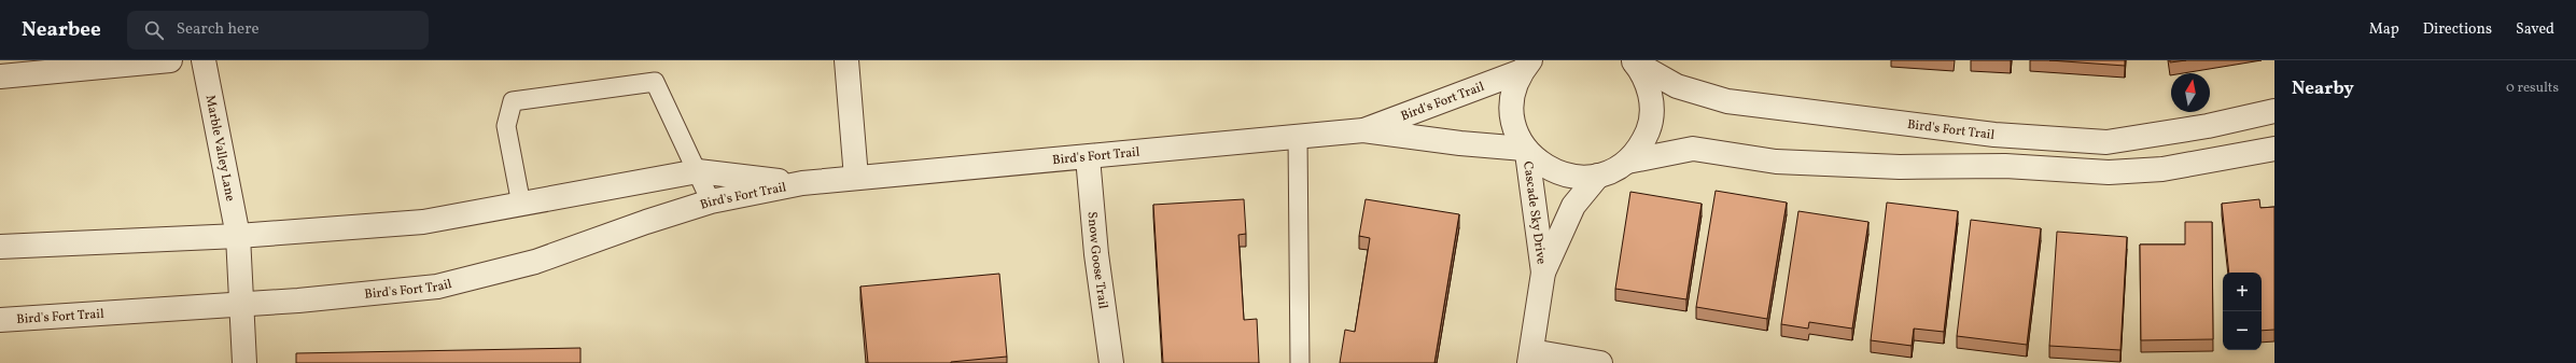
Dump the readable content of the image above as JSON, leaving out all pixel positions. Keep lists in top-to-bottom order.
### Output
{
  "streets": {
    "street": [
      "Bird's Fort Trail",
      "Marble Valley Lane",
      "Cascade Sky Drive",
      "Snow Goose Trail"
    ]
  },
  "crossings": [
    ["Bird's Fort Trail", "Marble Valley Lane"],
    ["Bird's Fort Trail", "Cascade Sky Drive"],
    ["Bird's Fort Trail", "Snow Goose Trail"]
  ],
  "north": "top",
  "page": {
    "header": "Nearbee",
    "search": "Search here",
    "nav": ["Map", "Directions", "Saved"],
    "heading": ["Nearby", "0 results"],
    "map_buttons": ["+", "−"]
  }
}
